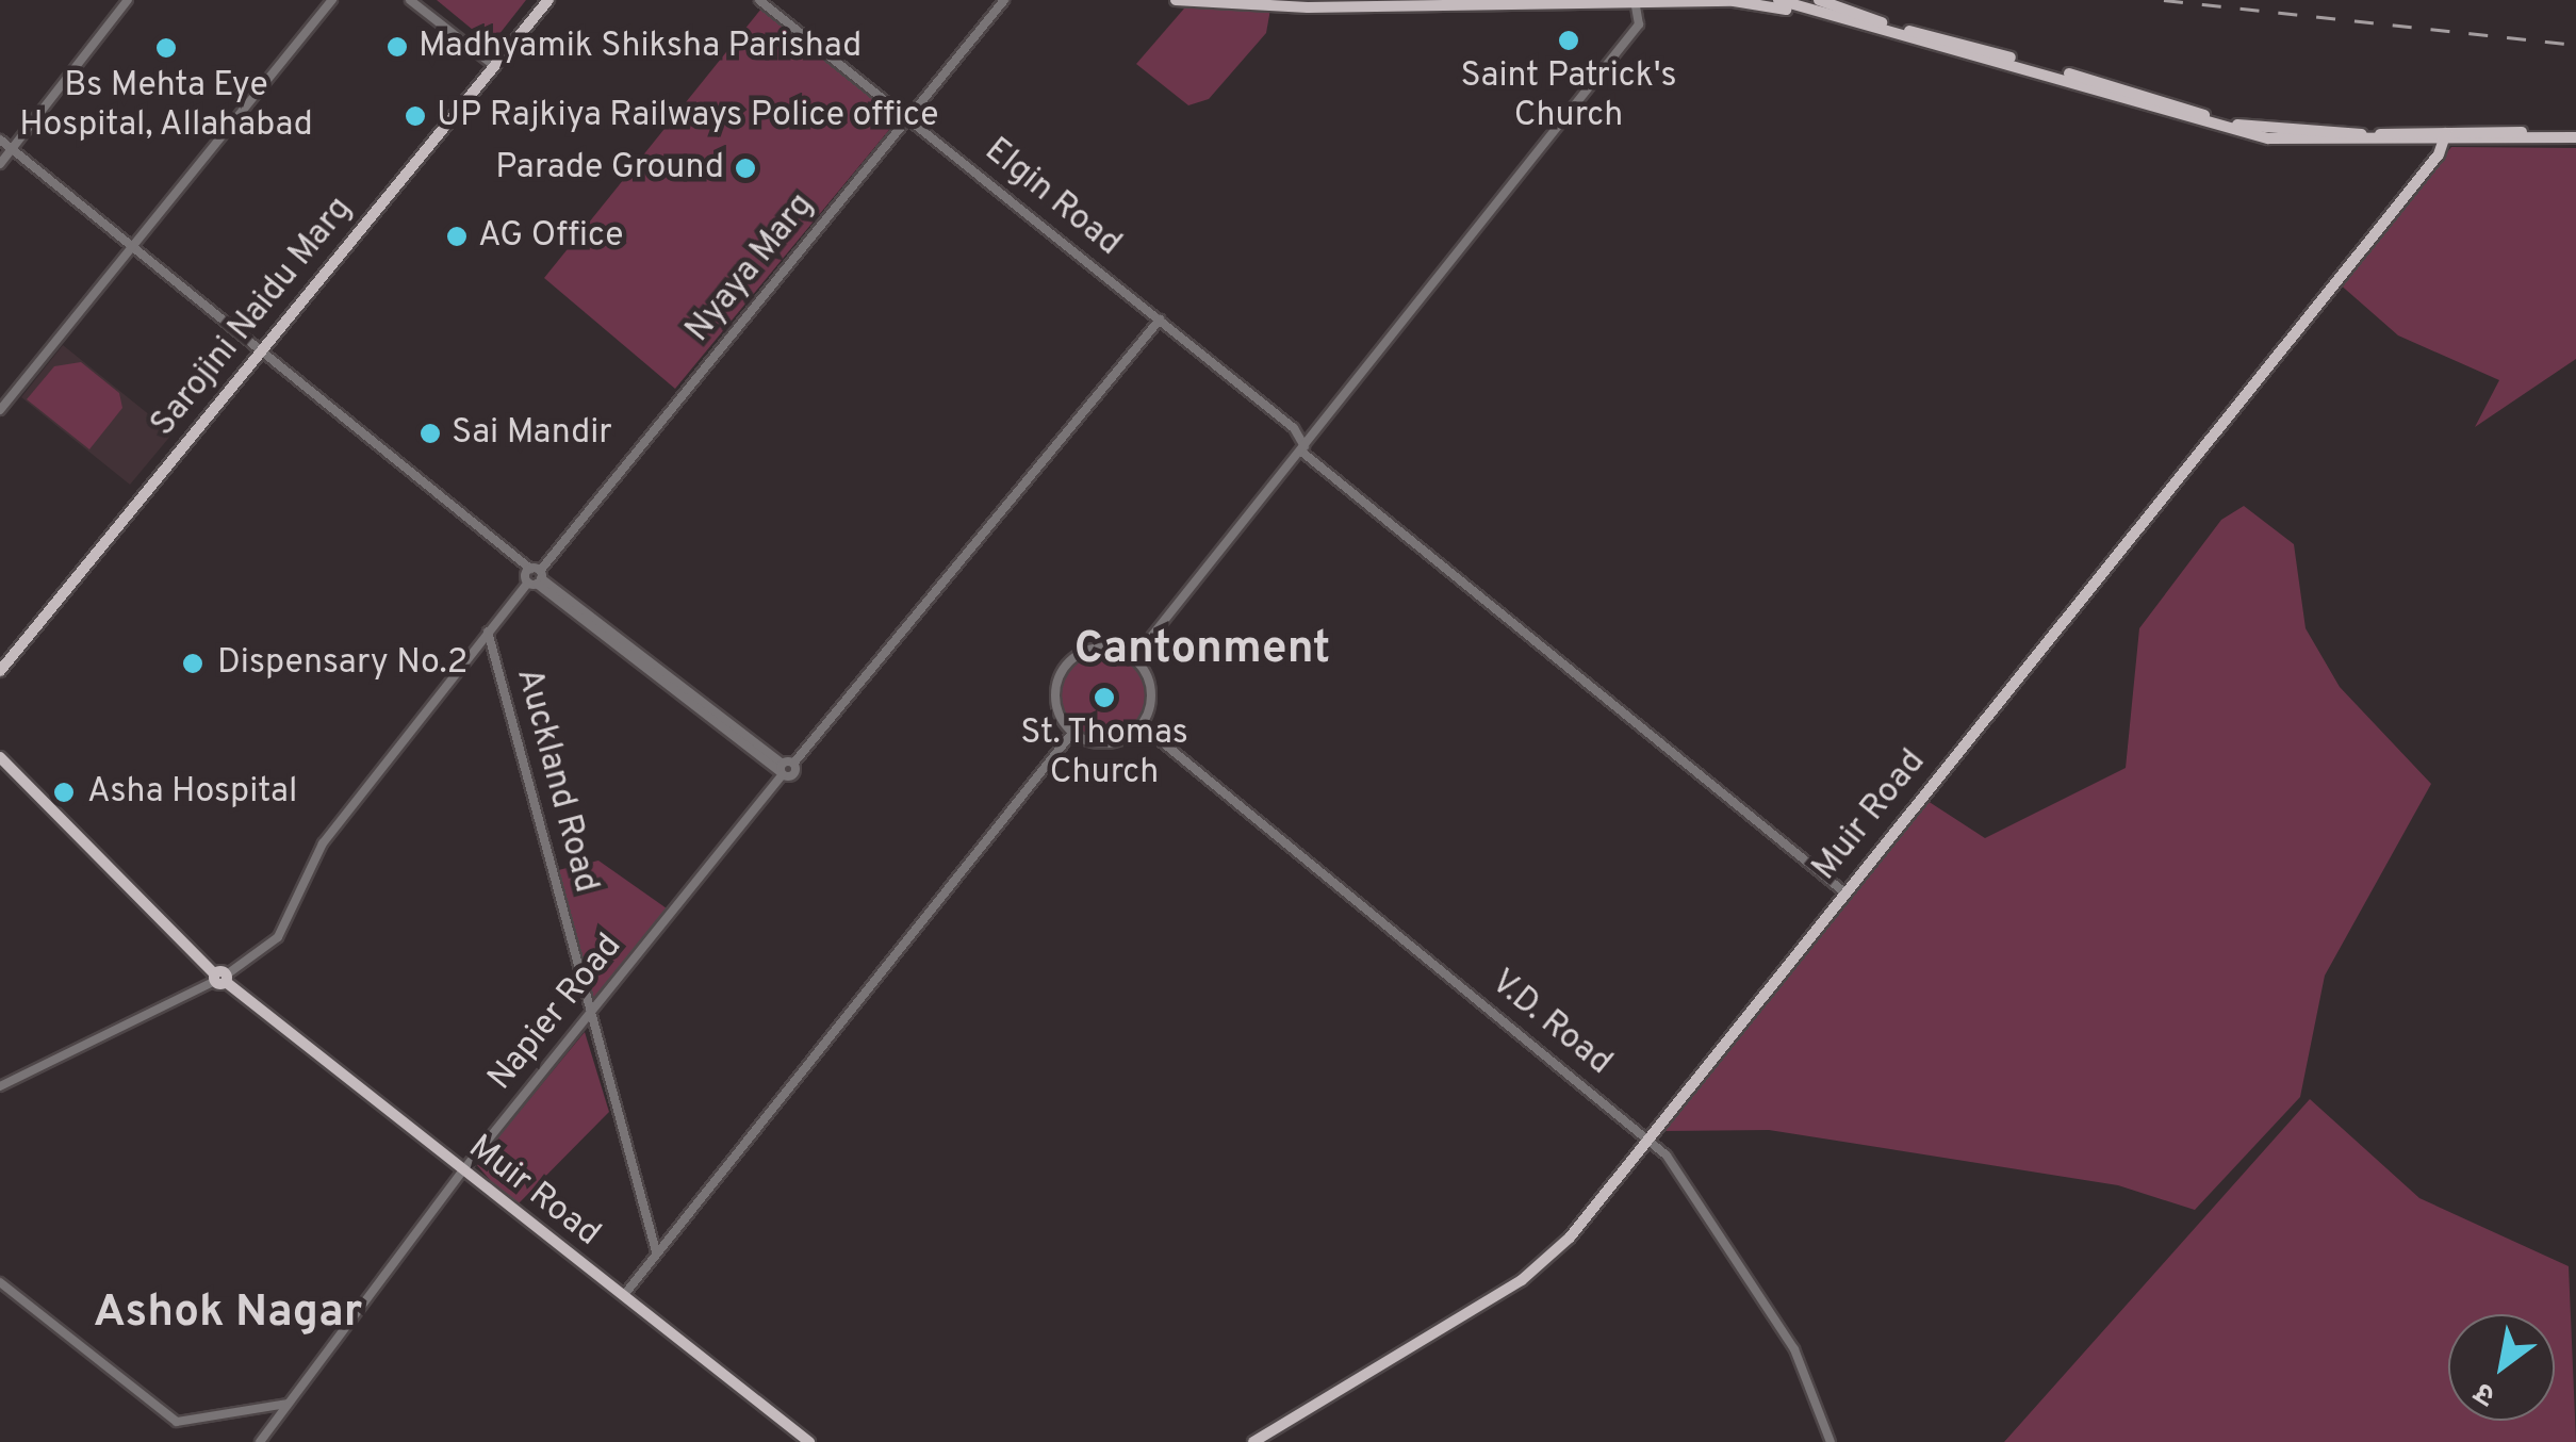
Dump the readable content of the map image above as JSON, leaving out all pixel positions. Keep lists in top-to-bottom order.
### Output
{
  "streets": {
    "main road": ["Sarojini Naidu Marg", "Muir Road"],
    "street": [
      "Elgin Road",
      "Nyaya Marg",
      "Auckland Road",
      "Napier Road",
      "V.D. Road"
    ]
  },
  "crossings": [
    ["Elgin Road", "Nyaya Marg"],
    ["Elgin Road", "Muir Road"],
    ["Elgin Road", "Napier Road"],
    ["Nyaya Marg", "Auckland Road"],
    ["Nyaya Marg", "Muir Road"],
    ["Auckland Road", "Napier Road"],
    ["Muir Road", "Napier Road"],
    ["Muir Road", "V.D. Road"]
  ],
  "districts": ["Cantonment", "Ashok Nagar"],
  "places": [
    "Saint Patrick's Church",
    "Madhyamik Shiksha Parishad",
    "Bs Mehta Eye Hospital, Allahabad",
    "UP Rajkiya Railways Police office",
    "Parade Ground",
    "AG Office",
    "Sai Mandir",
    "Dispensary No.2",
    "St. Thomas Church",
    "Asha Hospital"
  ],
  "north": "bottom left"
}
